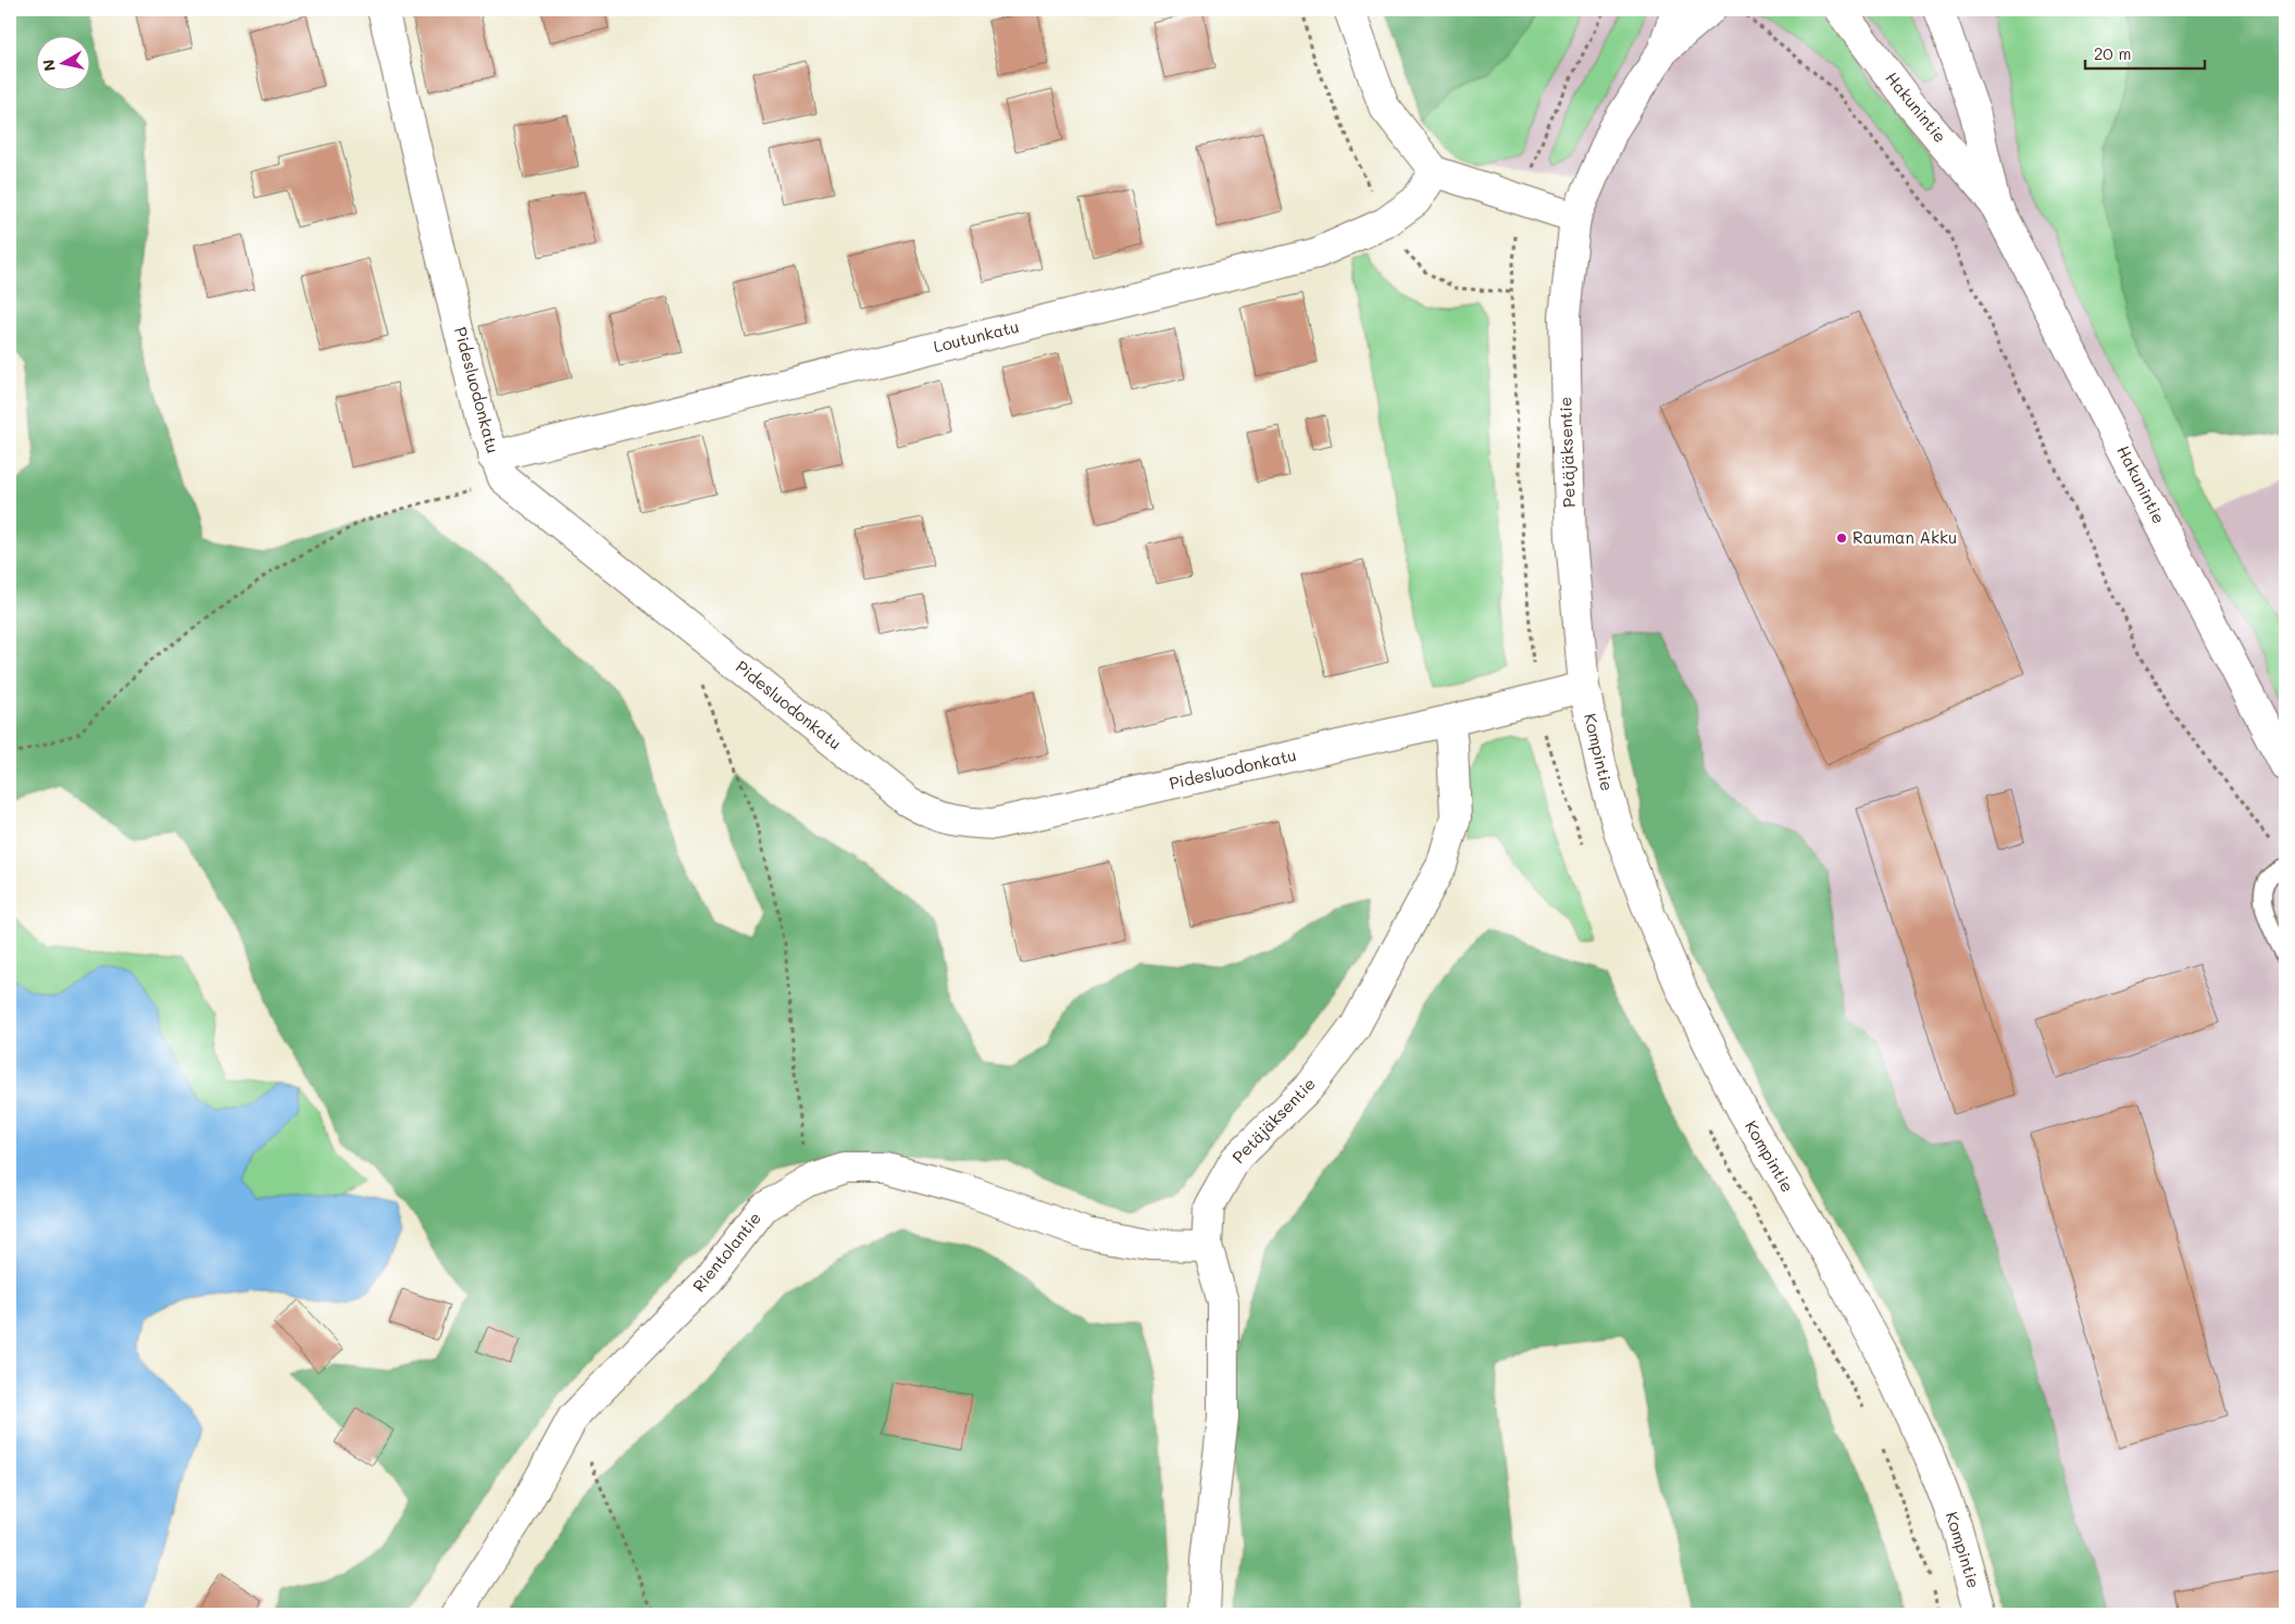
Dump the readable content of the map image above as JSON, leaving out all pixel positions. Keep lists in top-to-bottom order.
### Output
{
  "streets": {
    "street": [
      "Hakunintie",
      "Loutunkatu",
      "Pidesluodonkatu",
      "Petäjäksentie",
      "Kompintie",
      "Rientolantie"
    ]
  },
  "crossings": [
    ["Loutunkatu", "Pidesluodonkatu"],
    ["Pidesluodonkatu", "Petäjäksentie"],
    ["Pidesluodonkatu", "Kompintie"],
    ["Petäjäksentie", "Kompintie"],
    ["Petäjäksentie", "Rientolantie"]
  ],
  "places": ["Rauman Akku"],
  "scale_bar": "20 m",
  "north": "left"
}
